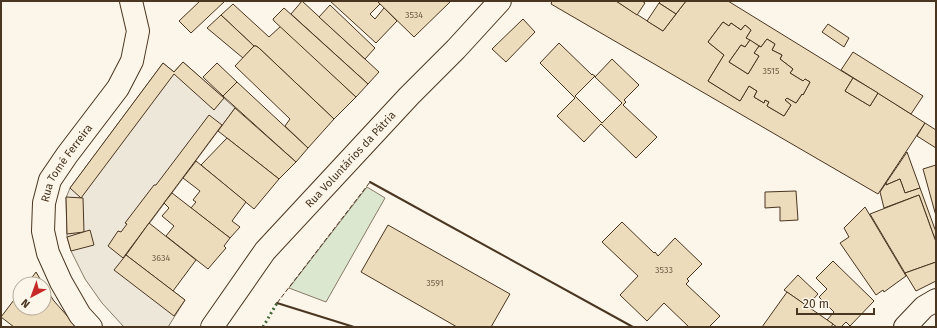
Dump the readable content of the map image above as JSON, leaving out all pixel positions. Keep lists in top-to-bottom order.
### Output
{
  "streets": {
    "main road": ["Rua Voluntários da Pátria", "Rua Tomé Ferreira"]
  },
  "house_numbers": [
    "3534",
    "3515",
    "3634",
    "3533",
    "3591"
  ],
  "scale_bar": "20 m",
  "north": "bottom left"
}
